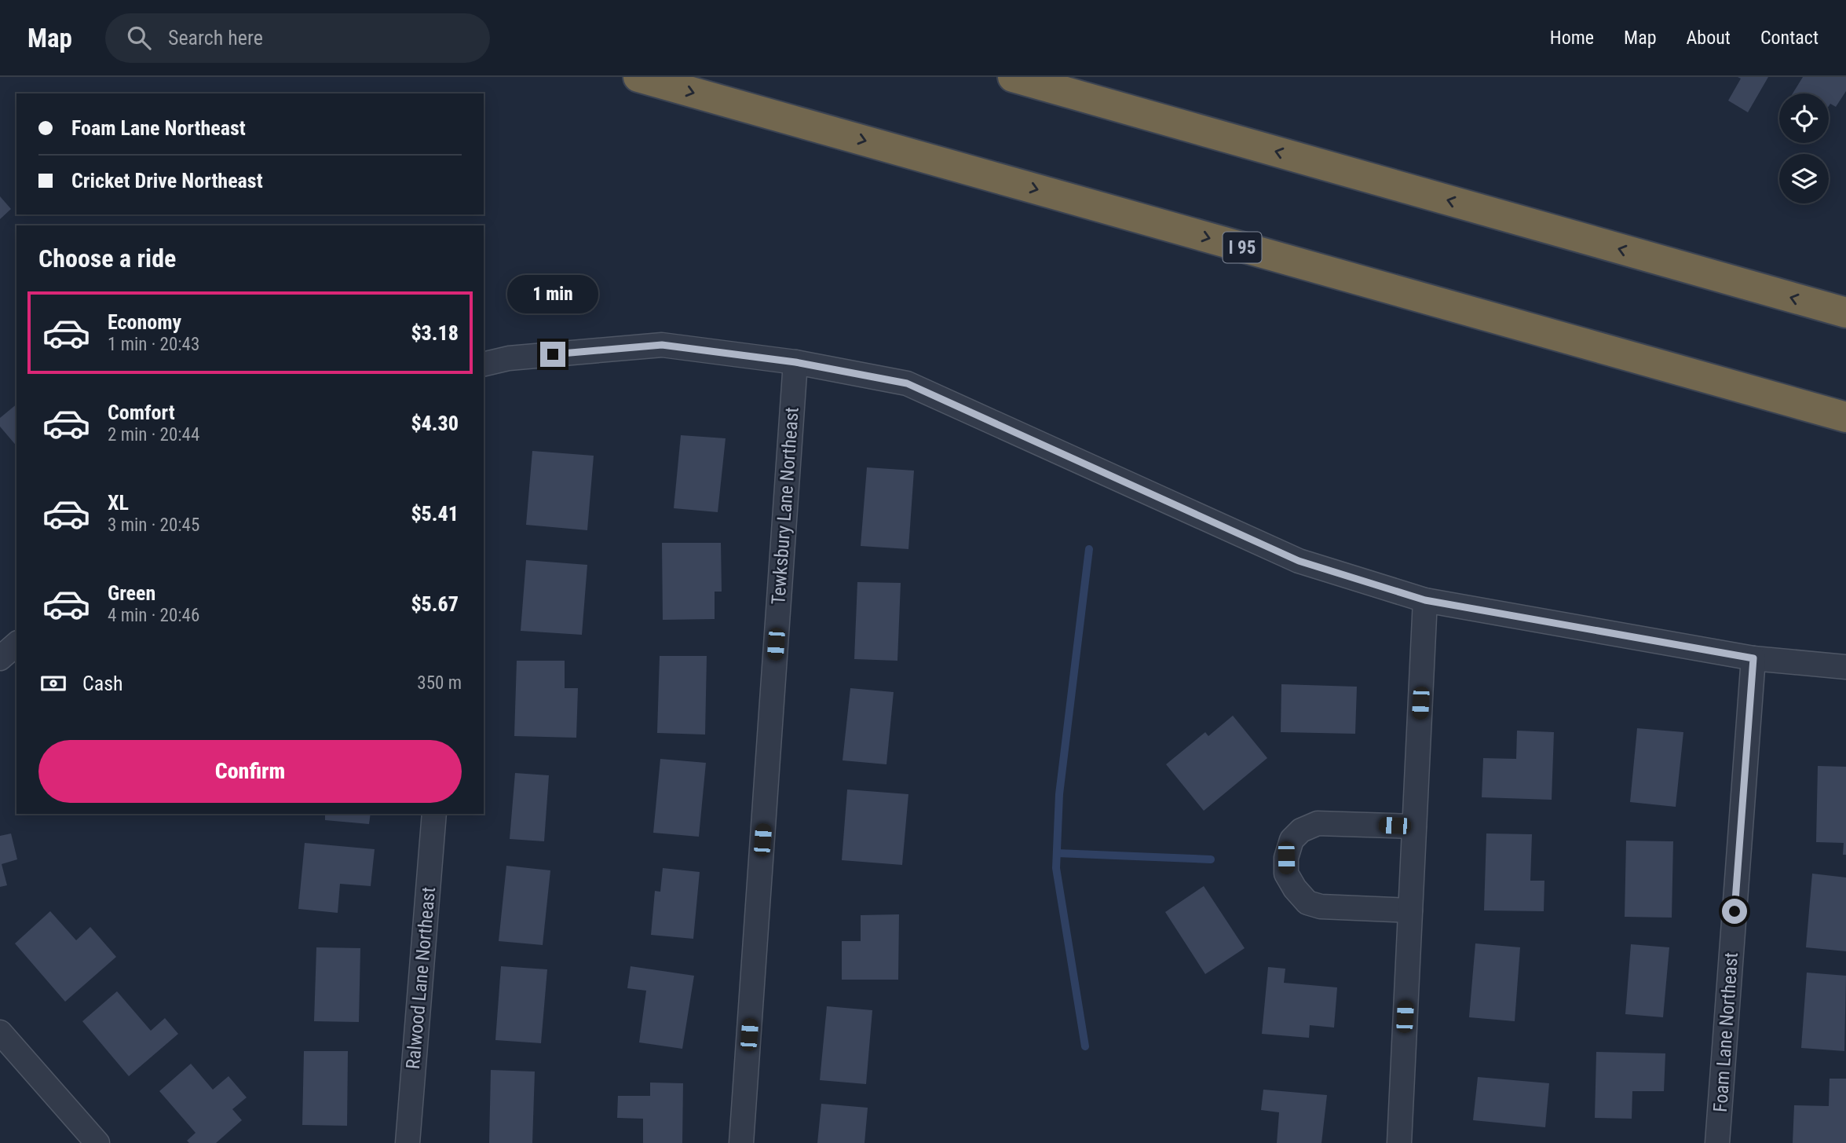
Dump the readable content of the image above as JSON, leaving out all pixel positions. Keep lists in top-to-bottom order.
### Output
{
  "streets": {
    "highway": ["I 95"],
    "street": ["Tewksbury Lane Northeast", "Ralwood Lane Northeast", "Foam Lane Northeast"]
  },
  "page": {
    "header": "Map",
    "search": "Search here",
    "nav": [
      "Home",
      "Map",
      "About",
      "Contact"
    ],
    "banner": ["Foam Lane Northeast", "Cricket Drive Northeast"],
    "heading": "Choose a ride",
    "bubble": "1 min",
    "list": [
      {
        "name": "Economy",
        "note": "1 min · 20:43",
        "value": "$3.18"
      },
      {
        "name": "Comfort",
        "note": "2 min · 20:44",
        "value": "$4.30"
      },
      {
        "name": "XL",
        "note": "3 min · 20:45",
        "value": "$5.41"
      },
      {
        "name": "Green",
        "note": "4 min · 20:46",
        "value": "$5.67"
      }
    ],
    "pay": ["Cash", "350 m"],
    "buttons": "Confirm"
  }
}
